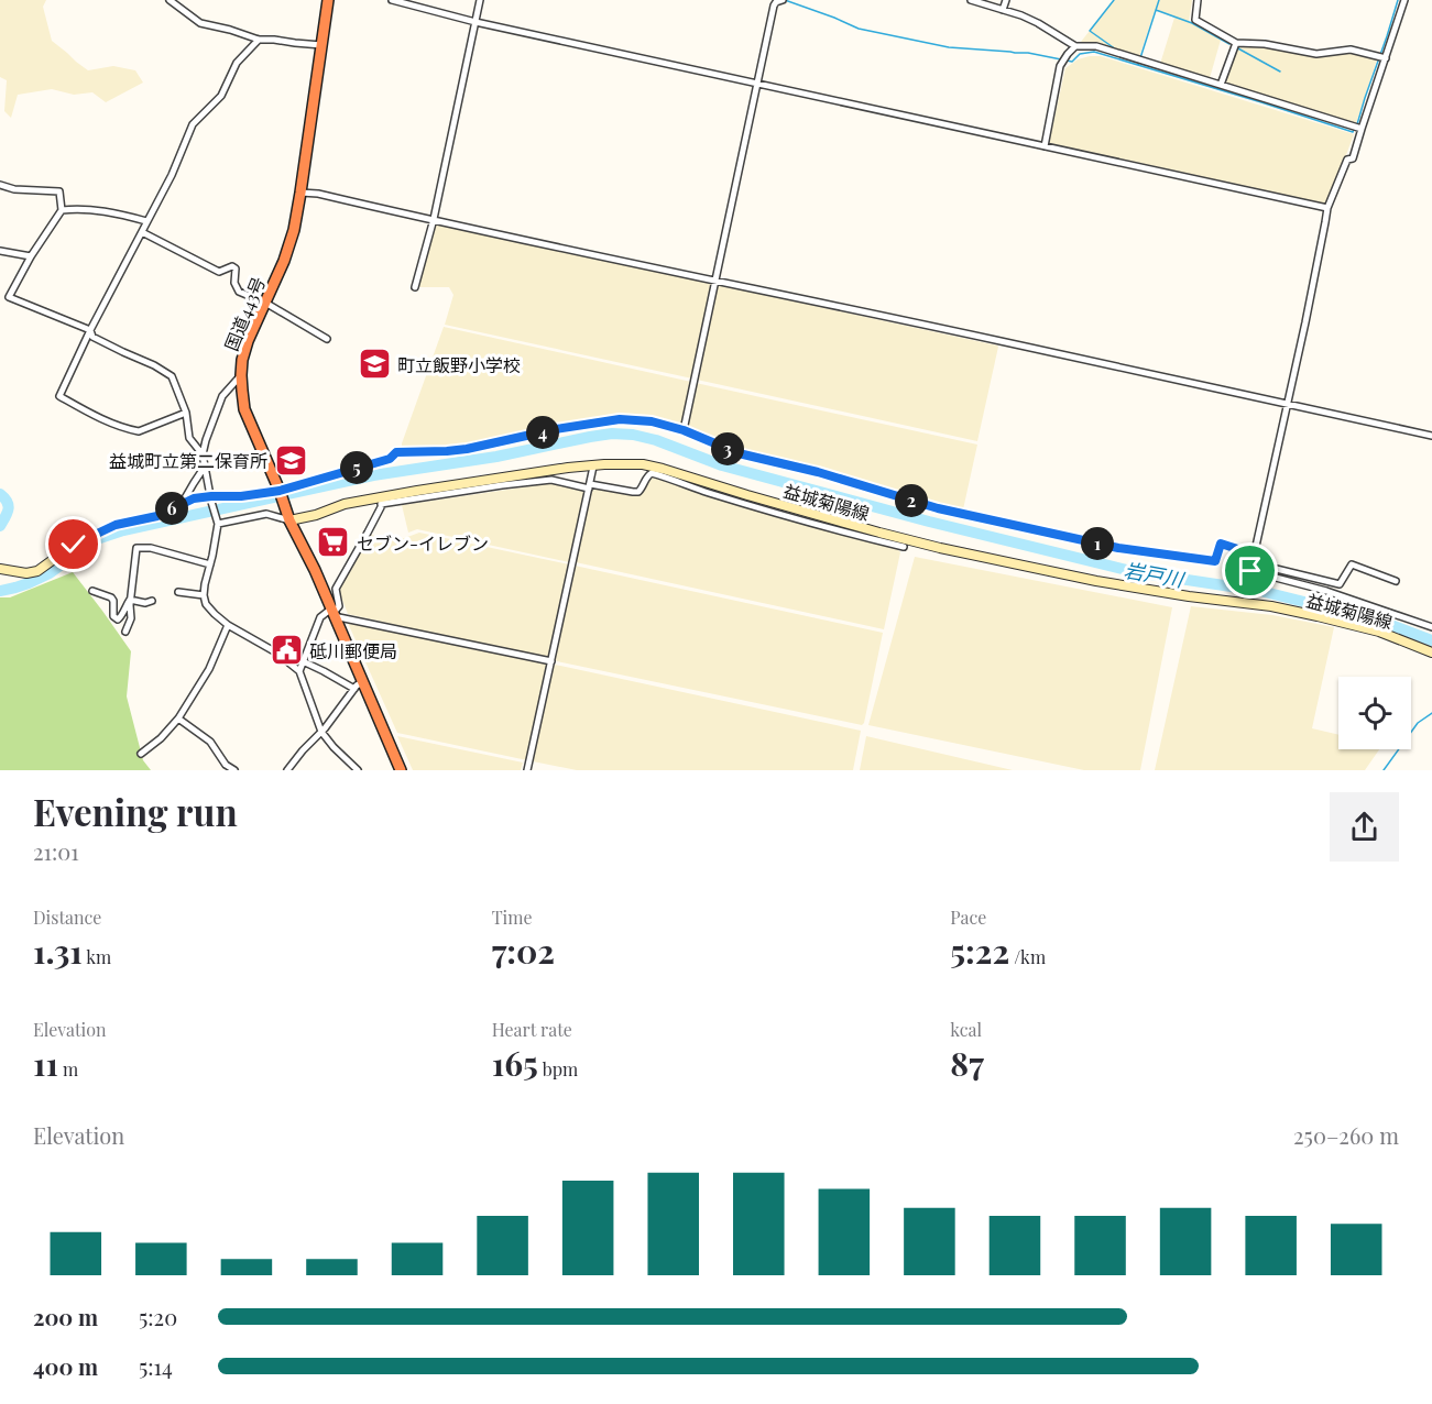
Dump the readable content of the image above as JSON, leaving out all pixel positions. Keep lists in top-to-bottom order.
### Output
{
  "streets": {
    "highway": ["国道443号"],
    "main road": ["益城菊陽線"]
  },
  "crossings": [
    ["国道443号", "益城菊陽線"]
  ],
  "water": ["岩戸川"],
  "places": {
    "school or university": ["町立飯野小学校", "益城町立第二保育所"],
    "supermarket": ["セブン-イレブン"],
    "public building": ["砥川郵便局"]
  },
  "page": {
    "pins": [
      "4",
      "3",
      "5",
      "2",
      "6",
      "1"
    ],
    "heading": ["Evening run", "21:01"],
    "stats": [
      ["Distance", "1.31 km"],
      ["Time", "7:02"],
      ["Pace", "5:22 /km"],
      ["Elevation", "11 m"],
      ["Heart rate", "165 bpm"],
      ["kcal", "87"]
    ],
    "chart": ["Elevation", "250–260 m"],
    "list": [
      {
        "name": "200 m",
        "note": "5:20"
      },
      {
        "name": "400 m",
        "note": "5:14"
      }
    ]
  }
}
